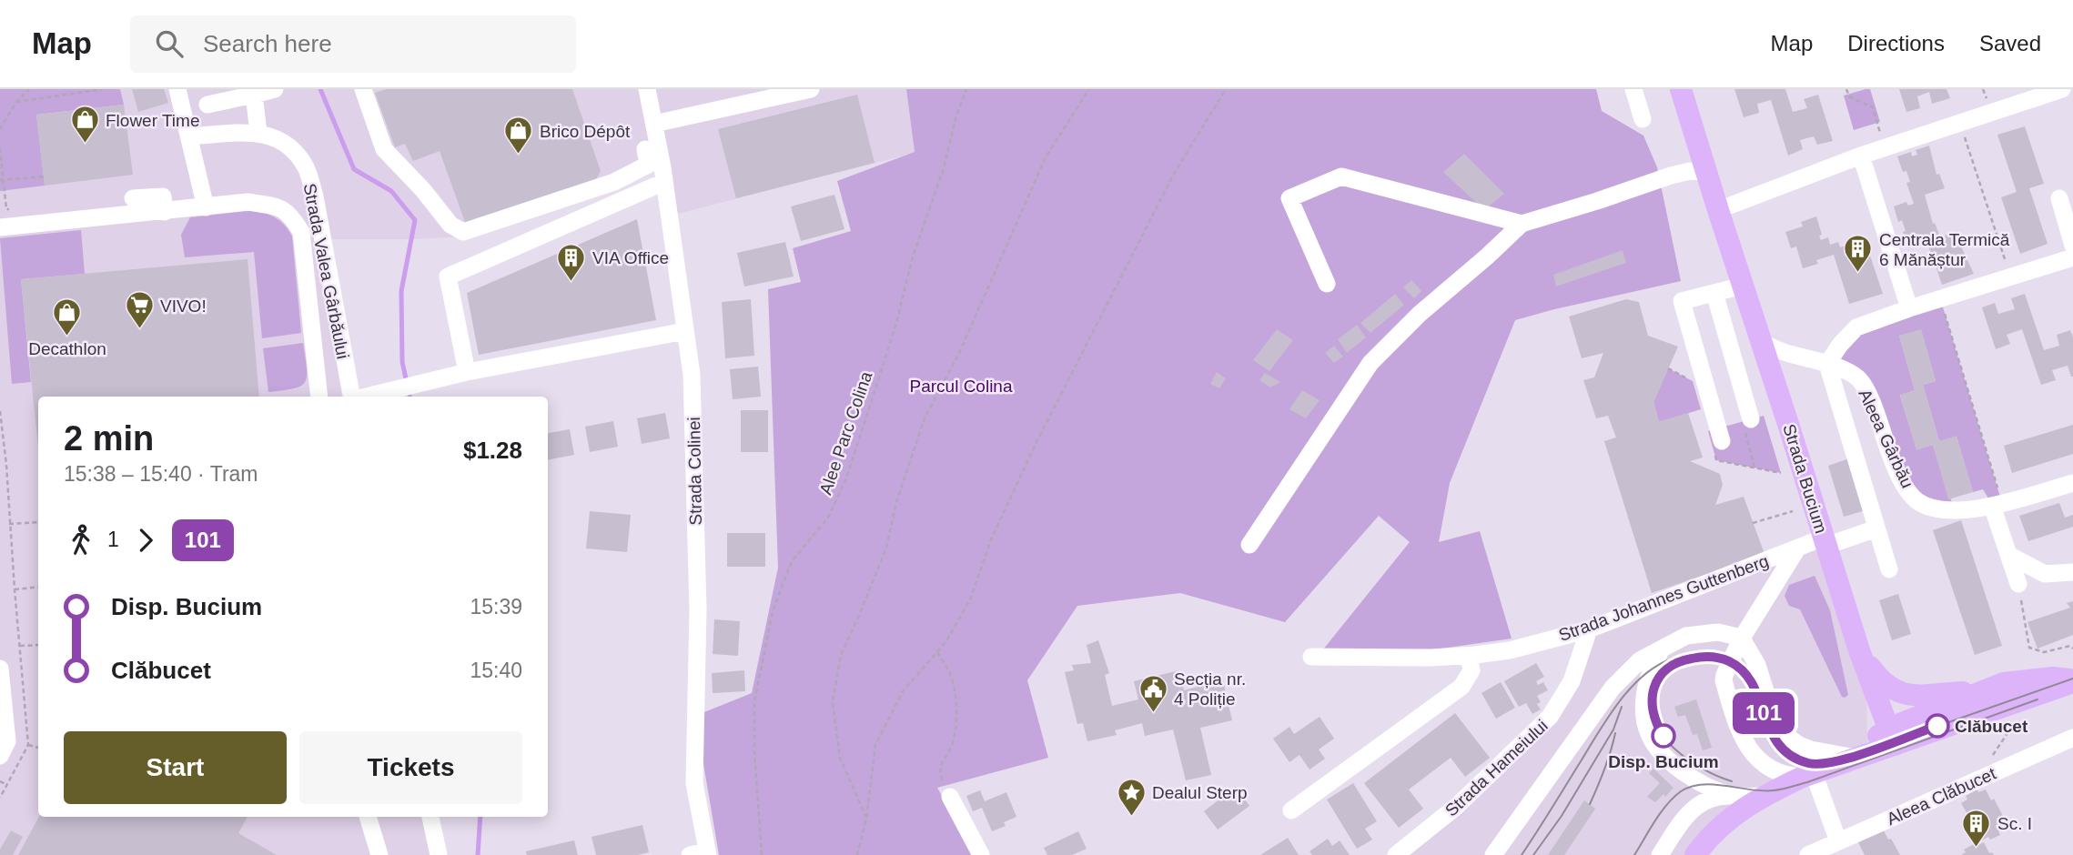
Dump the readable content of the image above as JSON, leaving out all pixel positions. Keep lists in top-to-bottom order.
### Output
{
  "streets": {
    "main road": ["Strada Bucium"],
    "street": [
      "Strada Valea Gârbăului",
      "Aleea Gârbău",
      "Strada Colinei",
      "Strada Johannes Guttenberg",
      "Strada Hameiului",
      "Aleea Clăbucet"
    ],
    "path": ["Alee Parc Colina"]
  },
  "crossings": [
    ["Strada Bucium", "Strada Johannes Guttenberg"],
    ["Strada Johannes Guttenberg", "Strada Hameiului"]
  ],
  "parks": ["Parcul Colina"],
  "places": {
    "shop": ["Flower Time", "Brico Dépôt", "Decathlon"],
    "building": ["Centrala Termică 6 Mănăștur", "VIA Office", "Sc. I"],
    "supermarket": ["VIVO!"],
    "public building": ["Secția nr. 4 Poliție"],
    "other": ["Clăbucet", "Disp. Bucium"],
    "place": ["Dealul Sterp"]
  },
  "lines": ["tram line 101"],
  "page": {
    "header": "Map",
    "search": "Search here",
    "nav": ["Map", "Directions", "Saved"],
    "on_map": "101",
    "heading": ["2 min", "15:38 – 15:40 · Tram", "$1.28"],
    "legs": ["1", "101"],
    "list": [
      {
        "name": "Disp. Bucium",
        "value": "15:39"
      },
      {
        "name": "Clăbucet",
        "value": "15:40"
      }
    ],
    "buttons": ["Start", "Tickets"]
  }
}
